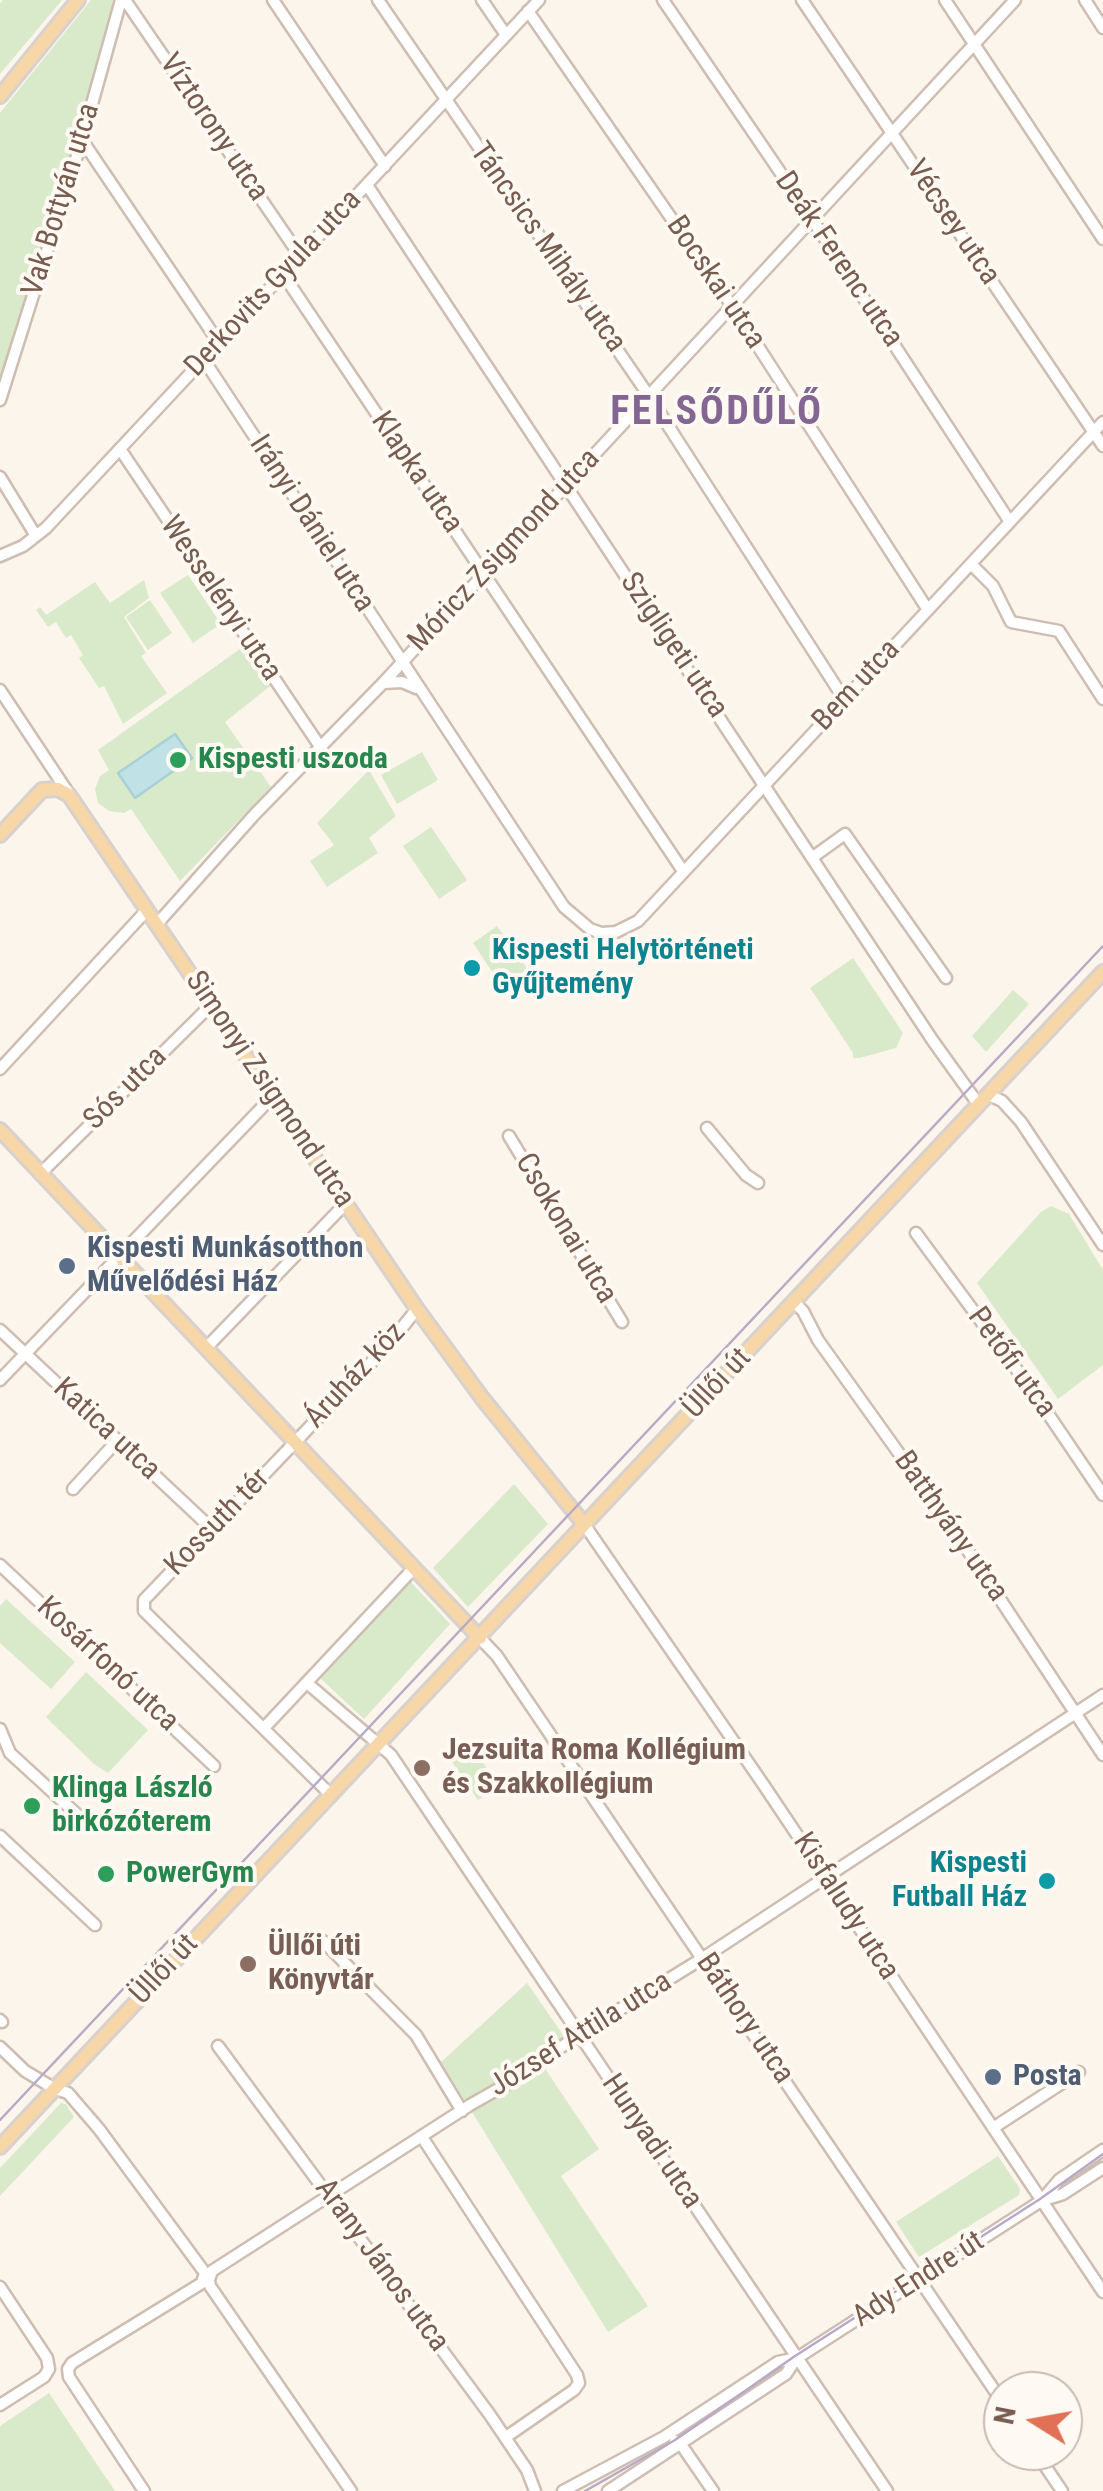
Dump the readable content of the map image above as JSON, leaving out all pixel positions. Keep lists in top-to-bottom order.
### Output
{
  "streets": {
    "main road": ["Simonyi Zsigmond utca", "Üllői út", "Kossuth tér"],
    "street": [
      "Víztorony utca",
      "Vak Bottyán utca",
      "Vécsey utca",
      "Táncsics Mihály utca",
      "Deák Ferenc utca",
      "Bocskai utca",
      "Derkovits Gyula utca",
      "Klapka utca",
      "Irányi Dániel utca",
      "Móricz Zsigmond utca",
      "Wesselényi utca",
      "Szigligeti utca",
      "Bem utca",
      "Sós utca",
      "Csokonai utca",
      "Petőfi utca",
      "Áruház köz",
      "Katica utca",
      "Batthyány utca",
      "Kosárfonó utca",
      "Kisfaludy utca",
      "Báthory utca",
      "József Attila utca",
      "Hunyadi utca",
      "Arany János utca",
      "Ady Endre út"
    ]
  },
  "crossings": [
    ["Víztorony utca", "Vak Bottyán utca"],
    ["Víztorony utca", "Derkovits Gyula utca"],
    ["Vécsey utca", "Móricz Zsigmond utca"],
    ["Vécsey utca", "Bem utca"],
    ["Táncsics Mihály utca", "Derkovits Gyula utca"],
    ["Táncsics Mihály utca", "Móricz Zsigmond utca"],
    ["Táncsics Mihály utca", "Bem utca"],
    ["Deák Ferenc utca", "Móricz Zsigmond utca"],
    ["Deák Ferenc utca", "Bem utca"],
    ["Bocskai utca", "Derkovits Gyula utca"],
    ["Bocskai utca", "Móricz Zsigmond utca"],
    ["Bocskai utca", "Bem utca"],
    ["Derkovits Gyula utca", "Klapka utca"],
    ["Derkovits Gyula utca", "Irányi Dániel utca"],
    ["Derkovits Gyula utca", "Wesselényi utca"],
    ["Derkovits Gyula utca", "Szigligeti utca"],
    ["Klapka utca", "Móricz Zsigmond utca"],
    ["Klapka utca", "Bem utca"],
    ["Irányi Dániel utca", "Móricz Zsigmond utca"],
    ["Irányi Dániel utca", "Bem utca"],
    ["Móricz Zsigmond utca", "Wesselényi utca"],
    ["Móricz Zsigmond utca", "Szigligeti utca"],
    ["Móricz Zsigmond utca", "Simonyi Zsigmond utca"],
    ["Szigligeti utca", "Bem utca"],
    ["Szigligeti utca", "Üllői út"],
    ["Sós utca", "Simonyi Zsigmond utca"],
    ["Simonyi Zsigmond utca", "Áruház köz"],
    ["Simonyi Zsigmond utca", "Üllői út"],
    ["Simonyi Zsigmond utca", "Kisfaludy utca"],
    ["Áruház köz", "Kossuth tér"],
    ["Üllői út", "Kossuth tér"],
    ["Üllői út", "Batthyány utca"],
    ["Üllői út", "Kisfaludy utca"],
    ["Üllői út", "Báthory utca"],
    ["Üllői út", "Hunyadi utca"],
    ["Katica utca", "Kossuth tér"],
    ["Kossuth tér", "Báthory utca"],
    ["Batthyány utca", "József Attila utca"],
    ["Kisfaludy utca", "József Attila utca"],
    ["Kisfaludy utca", "Ady Endre út"],
    ["Báthory utca", "József Attila utca"],
    ["Báthory utca", "Ady Endre út"],
    ["József Attila utca", "Hunyadi utca"],
    ["József Attila utca", "Arany János utca"],
    ["Hunyadi utca", "Ady Endre út"]
  ],
  "districts": ["FELSŐDŰLŐ"],
  "places": [
    "Kispesti uszoda",
    "Kispesti Helytörténeti Gyűjtemény",
    "Kispesti Munkásotthon Művelődési Ház",
    "Jezsuita Roma Kollégium és Szakkollégium",
    "Klinga László birkózóterem",
    "PowerGym",
    "Kispesti Futball Ház",
    "Üllői úti Könyvtár",
    "Posta"
  ],
  "north": "left"
}
